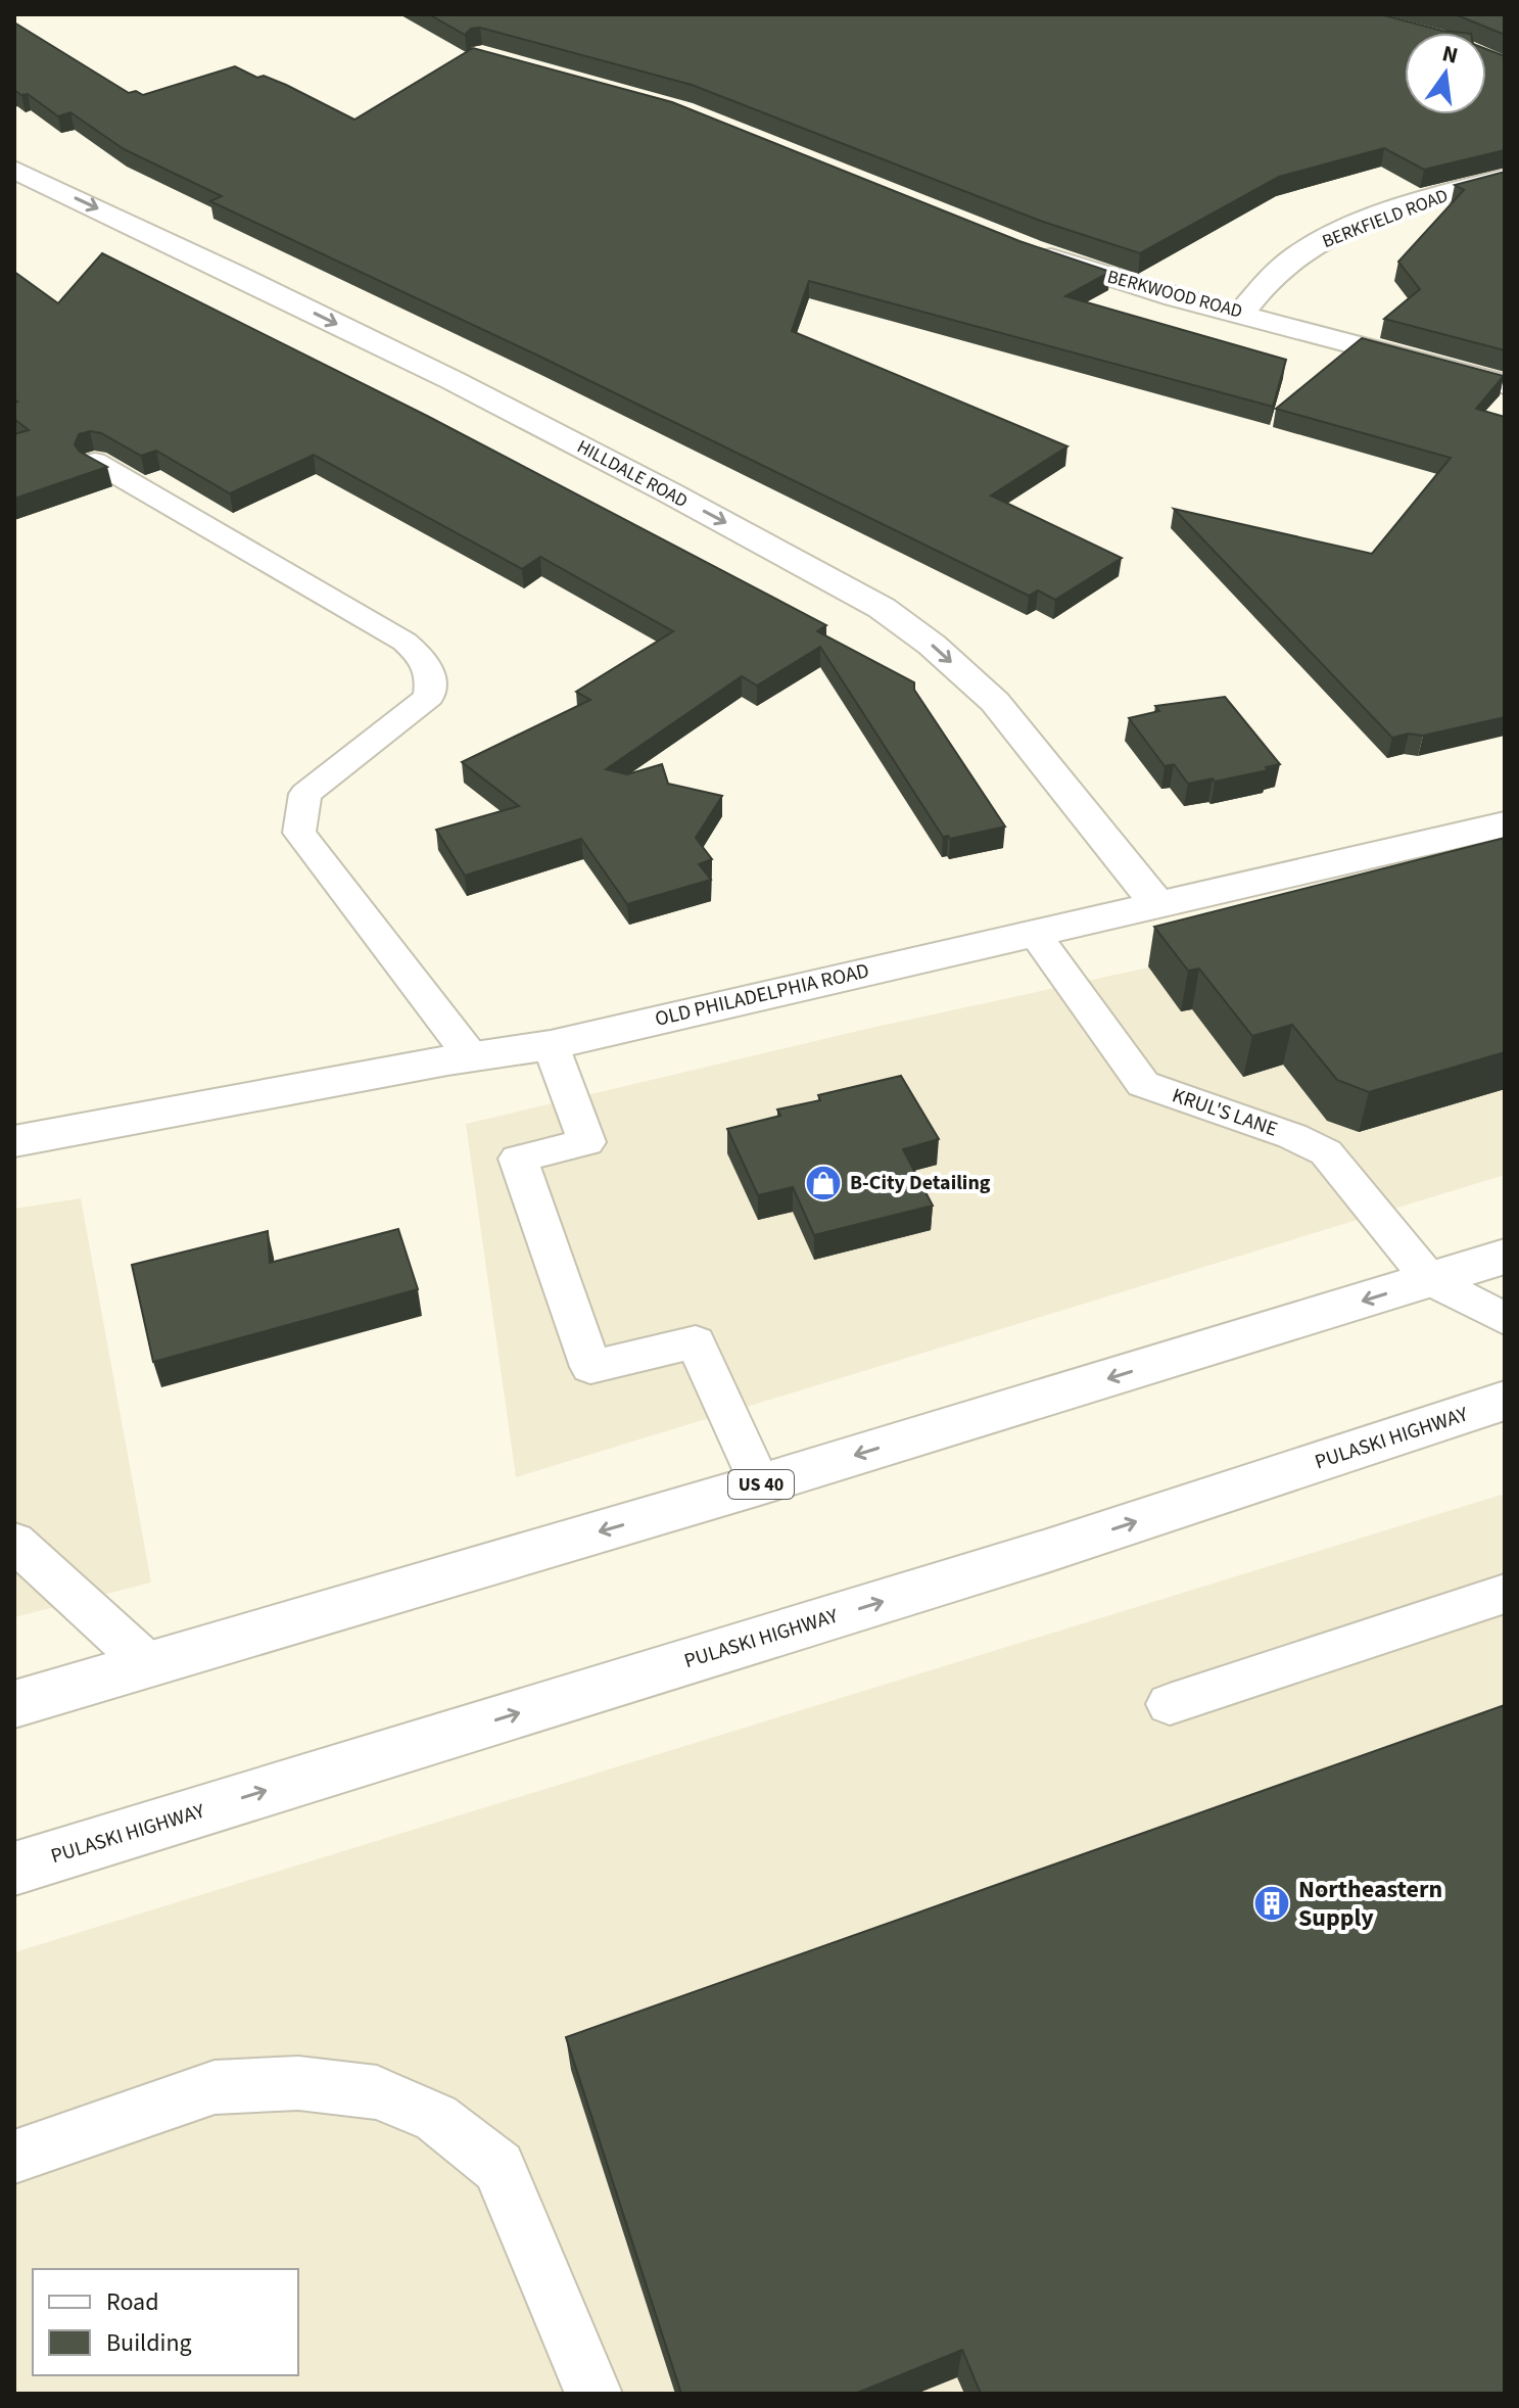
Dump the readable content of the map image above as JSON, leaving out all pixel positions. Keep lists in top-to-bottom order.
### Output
{
  "streets": {
    "main road": [
      "BERKFIELD ROAD",
      "BERKWOOD ROAD",
      "HILLDALE ROAD",
      "OLD PHILADELPHIA ROAD",
      "PULASKI HIGHWAY",
      "US 40"
    ],
    "lane": ["KRUL'S LANE"]
  },
  "crossings": [
    ["BERKFIELD ROAD", "BERKWOOD ROAD"],
    ["HILLDALE ROAD", "OLD PHILADELPHIA ROAD"],
    ["OLD PHILADELPHIA ROAD", "KRUL'S LANE"],
    ["KRUL'S LANE", "US 40"]
  ],
  "one_way": ["HILLDALE ROAD"],
  "places": {
    "shop": ["B-City Detailing"],
    "building": ["Northeastern Supply"]
  },
  "legend": ["Road", "Building"],
  "north": "top"
}
